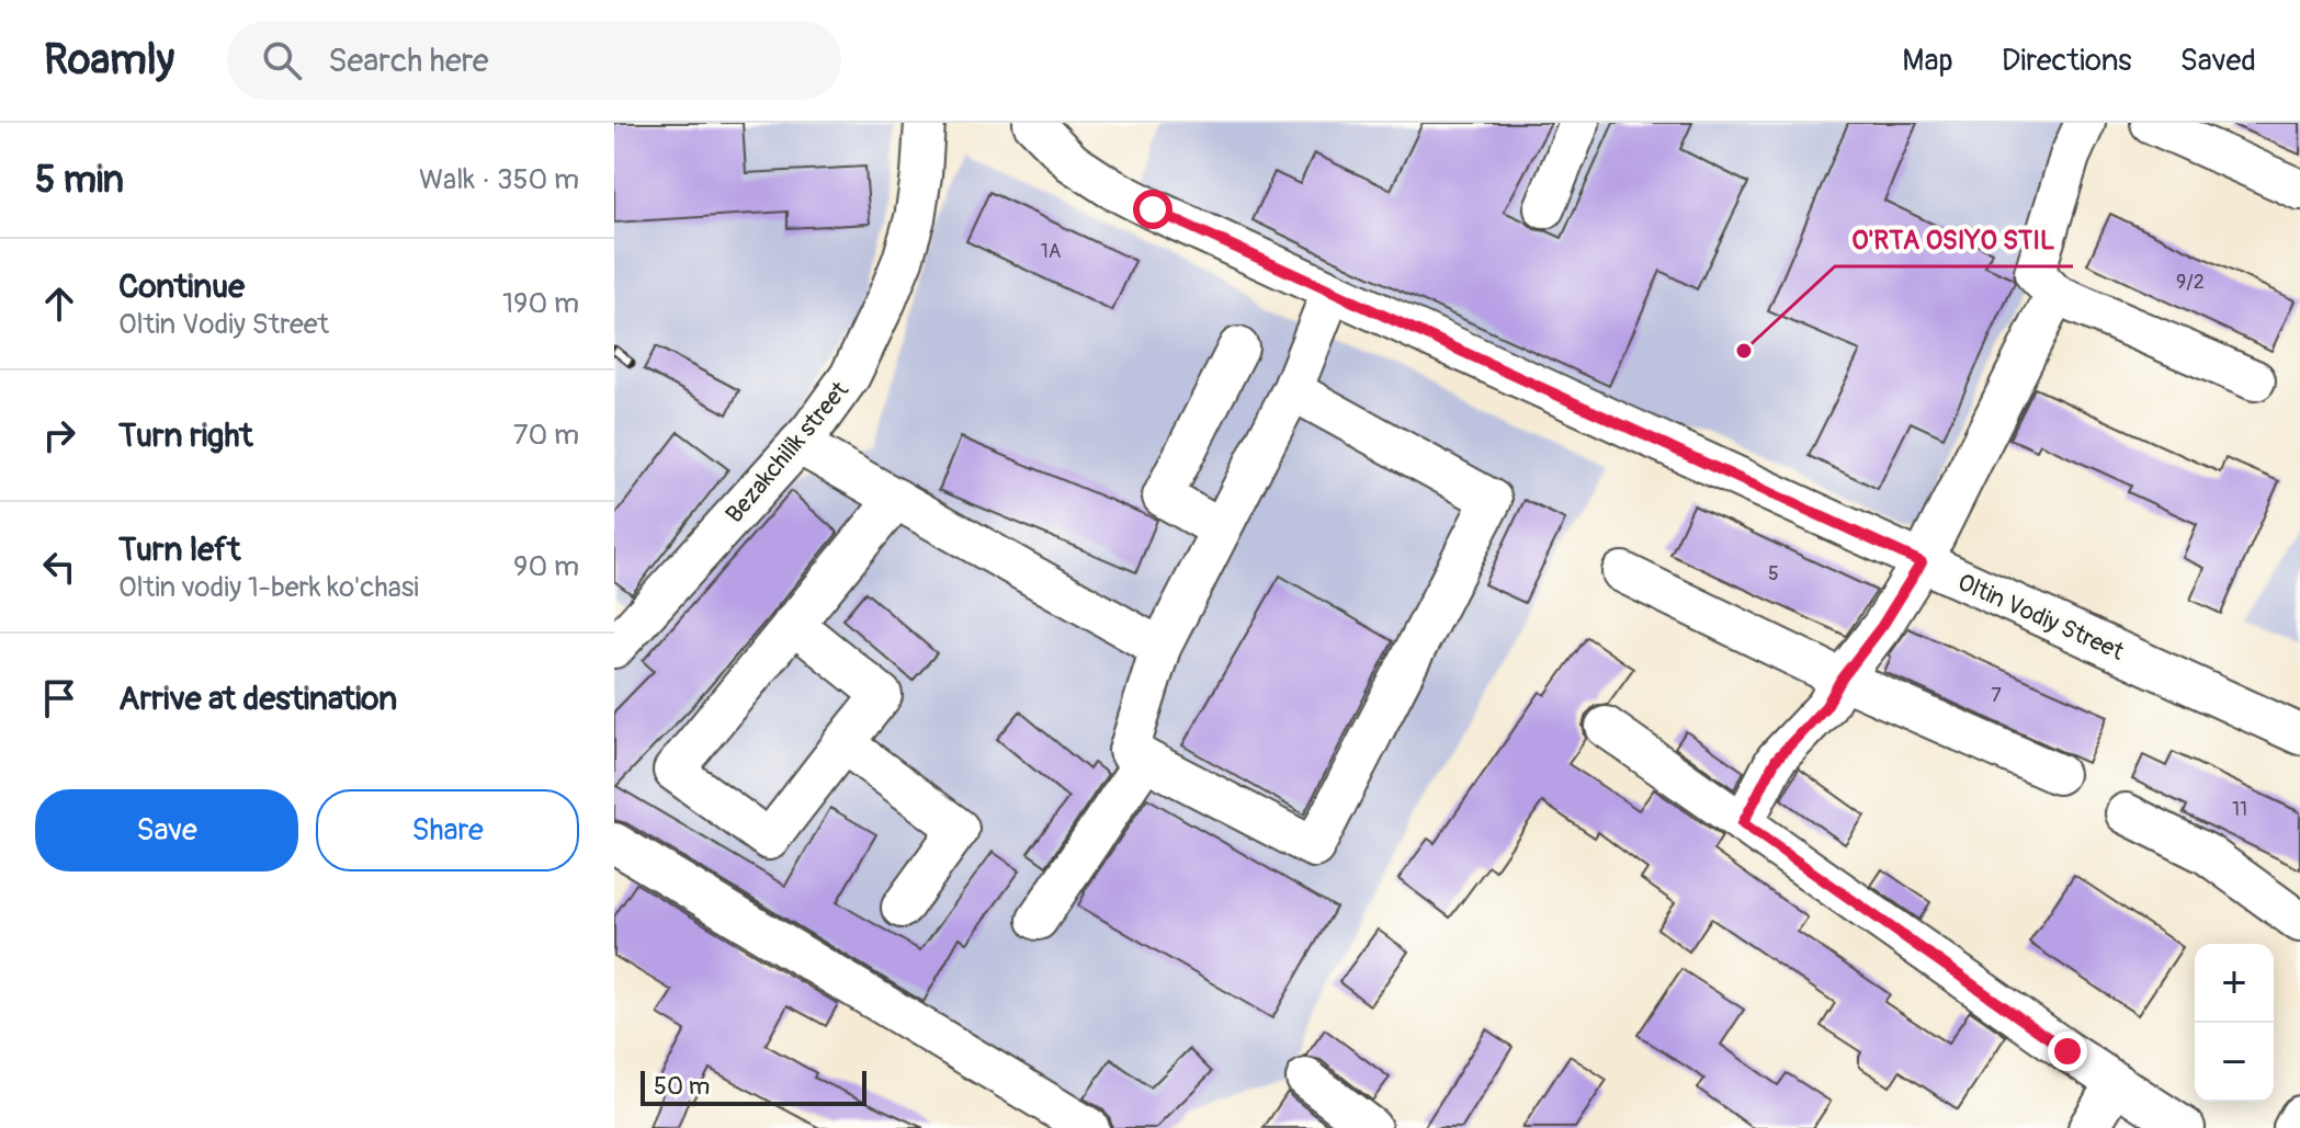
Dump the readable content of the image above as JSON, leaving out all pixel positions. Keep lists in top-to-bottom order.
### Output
{
  "streets": {
    "street": ["Bezakchilik street", "Oltin Vodiy Street"]
  },
  "places": ["O'RTA OSIYO STIL"],
  "house_numbers": [
    "1А",
    "9/2",
    "5",
    "7",
    "11"
  ],
  "scale_bar": "50 m",
  "page": {
    "header": "Roamly",
    "search": "Search here",
    "nav": ["Map", "Directions", "Saved"],
    "heading": ["5 min", "Walk · 350 m"],
    "list": [
      ["Continue", "Oltin Vodiy Street", "190 m"],
      ["Turn right", "70 m"],
      ["Turn left", "Oltin vodiy 1-berk ko'chasi", "90 m"],
      "Arrive at destination"
    ],
    "buttons": ["Save", "Share"],
    "map_buttons": ["+", "−"],
    "scale": "50 m"
  }
}
